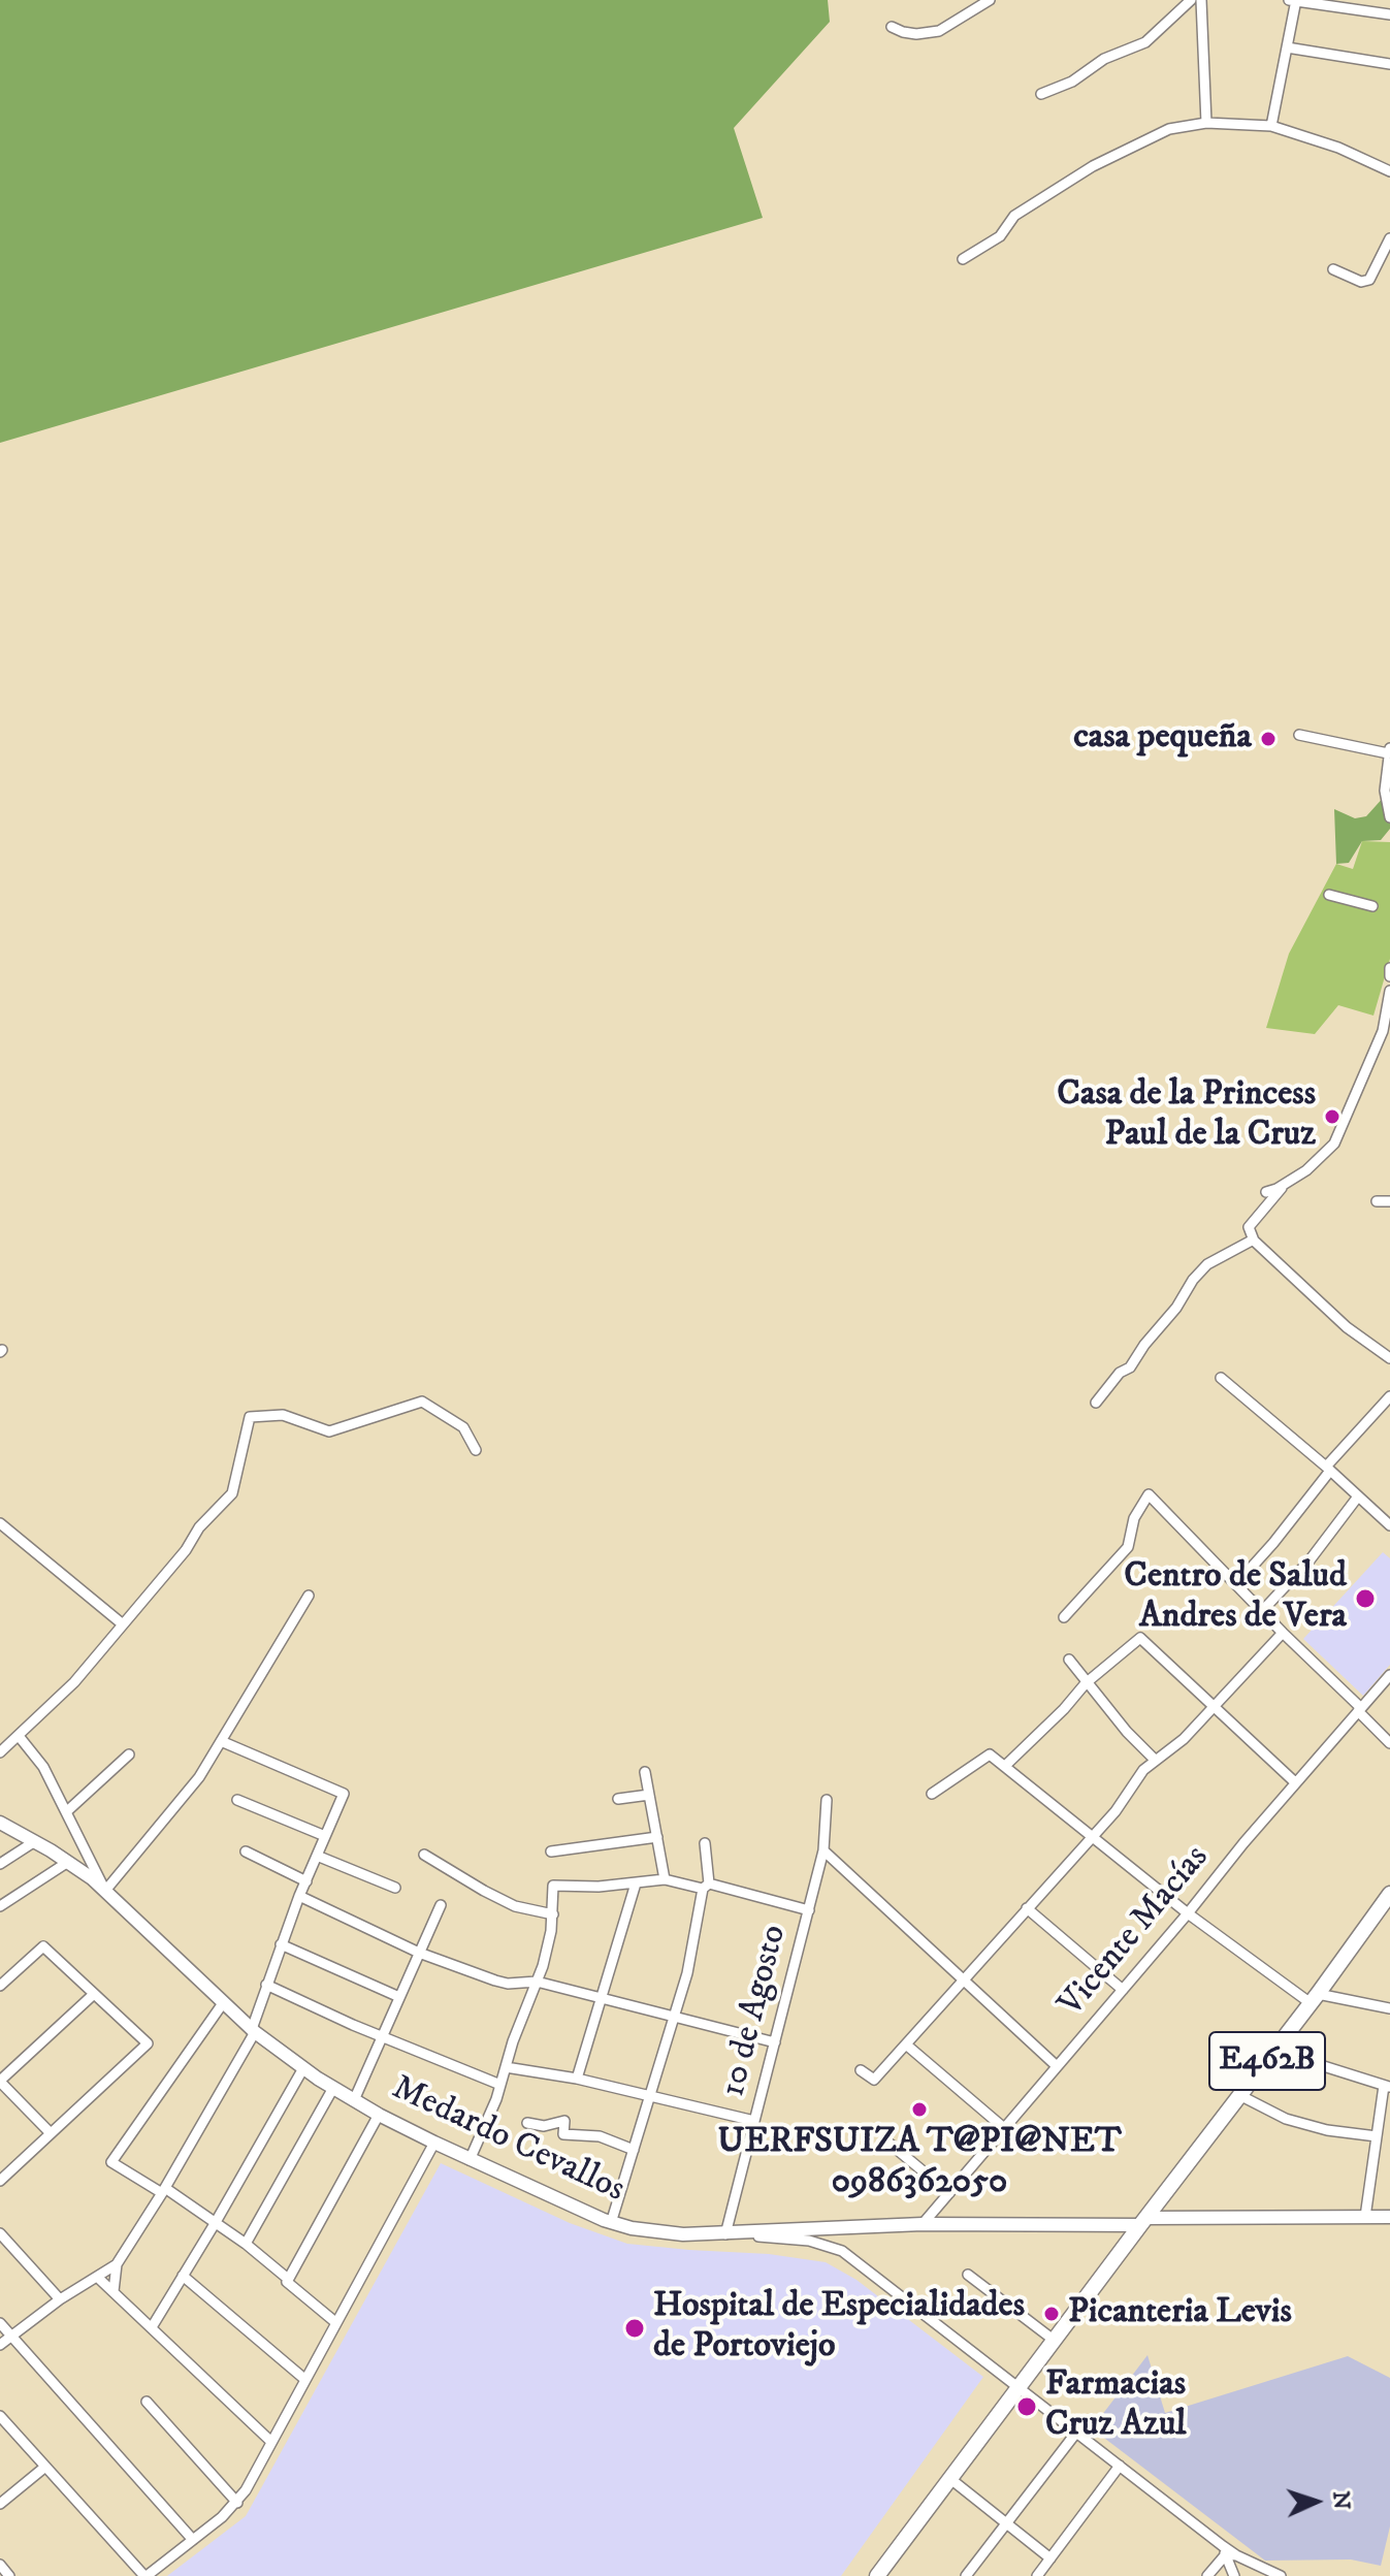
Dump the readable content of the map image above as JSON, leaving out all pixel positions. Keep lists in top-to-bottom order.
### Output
{
  "streets": {
    "main road": ["E462B"],
    "street": ["Vicente Macías", "10 de Agosto", "Medardo Cevallos"]
  },
  "crossings": [
    ["Vicente Macías", "Medardo Cevallos"],
    ["10 de Agosto", "Medardo Cevallos"],
    ["E462B", "Medardo Cevallos"]
  ],
  "places": [
    "casa pequeña",
    "Casa de la Princess Paul de la Cruz",
    "Centro de Salud Andres de Vera",
    "UERFSUIZA T@PI@NET 0986362050",
    "Picanteria Levis",
    "Hospital de Especialidades de Portoviejo",
    "Farmacias Cruz Azul"
  ],
  "north": "right"
}
